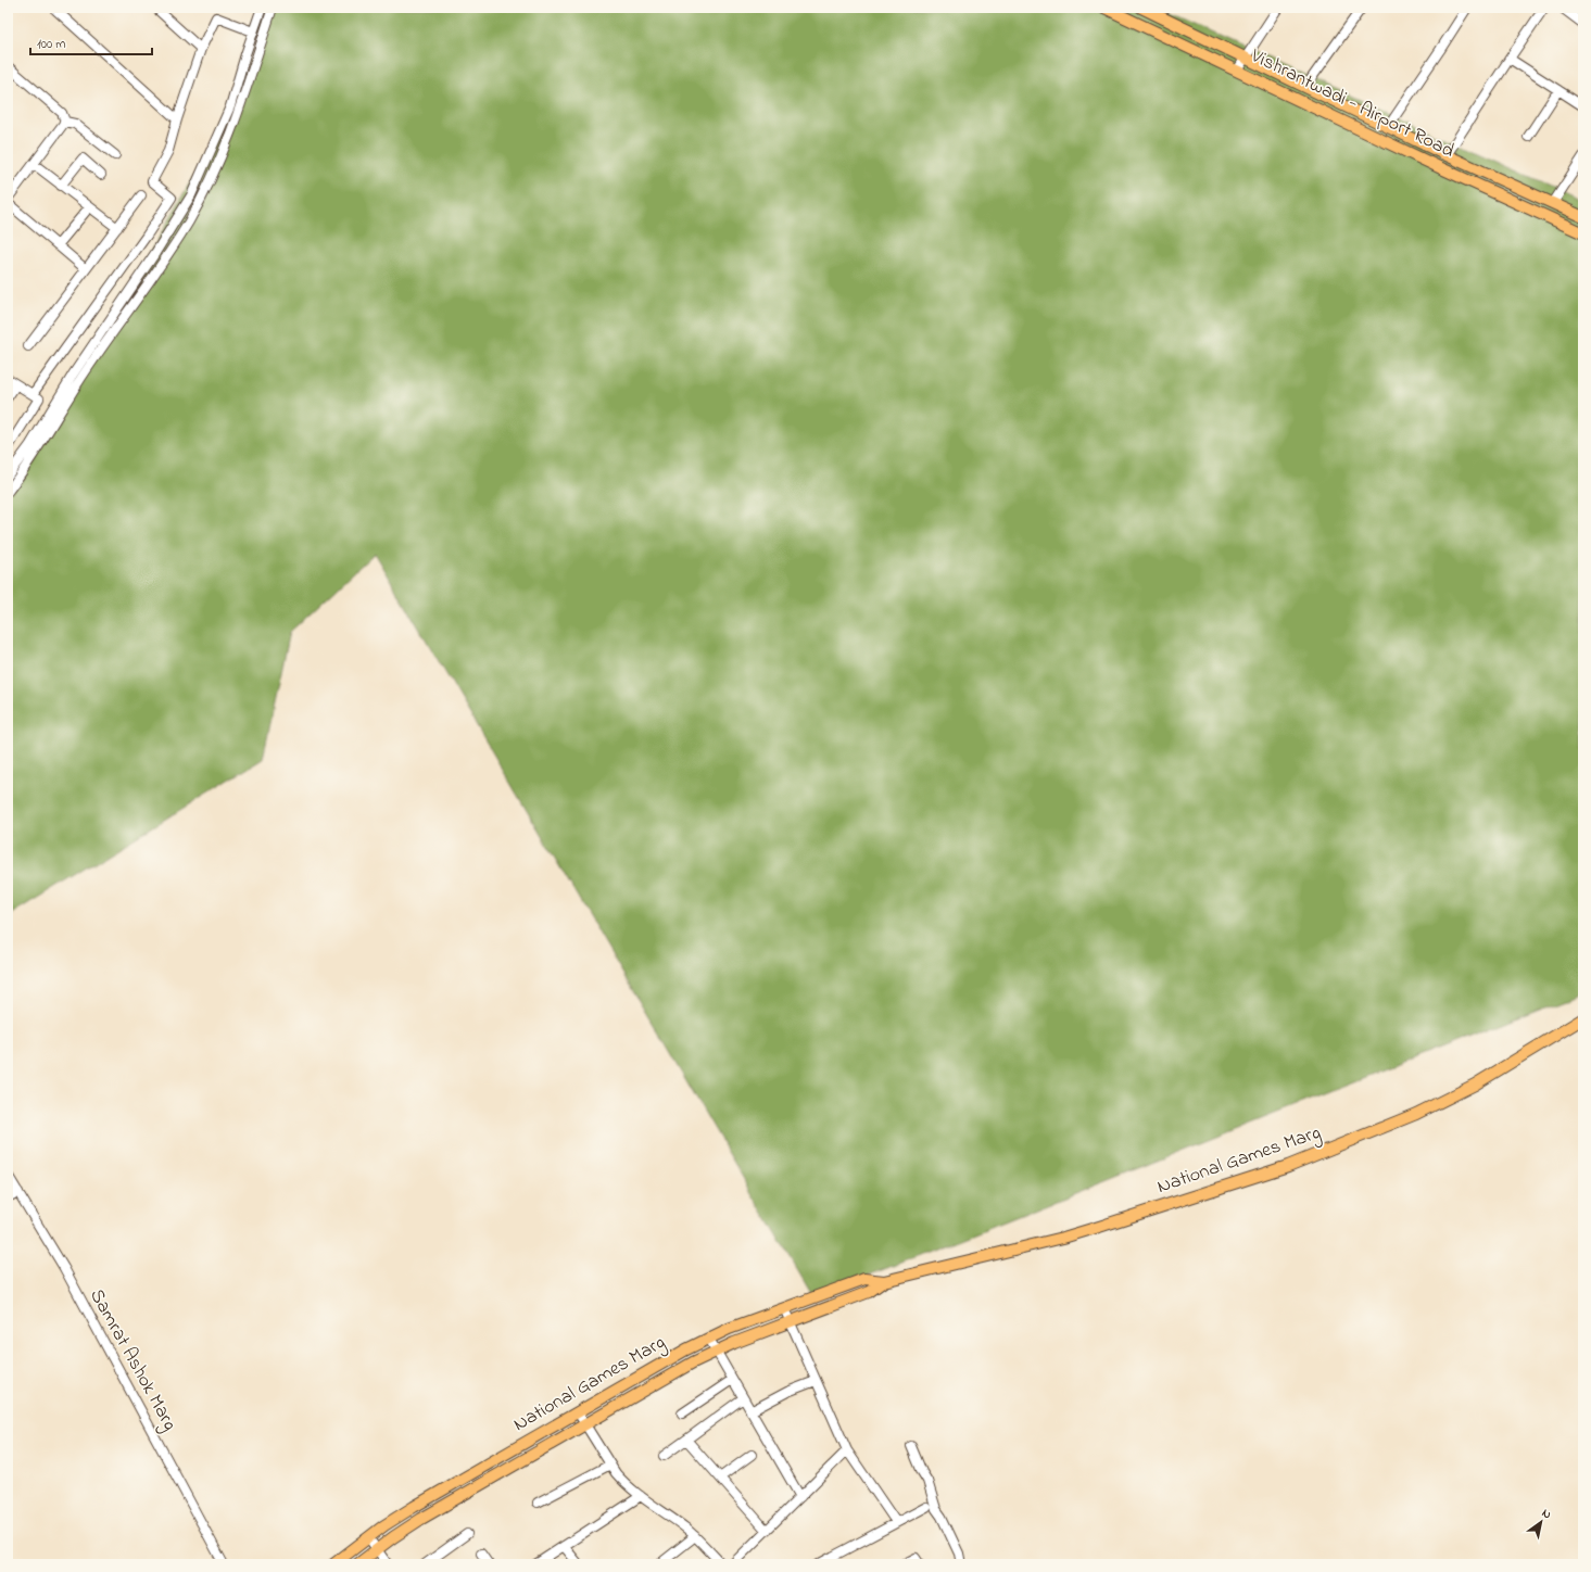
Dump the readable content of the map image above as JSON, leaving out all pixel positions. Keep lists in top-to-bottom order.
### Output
{
  "streets": {
    "main road": ["Vishrantwadi - Airport Road", "National Games Marg"],
    "street": ["Samrat Ashok Marg"]
  },
  "scale_bar": "100 m",
  "north": "top right"
}
